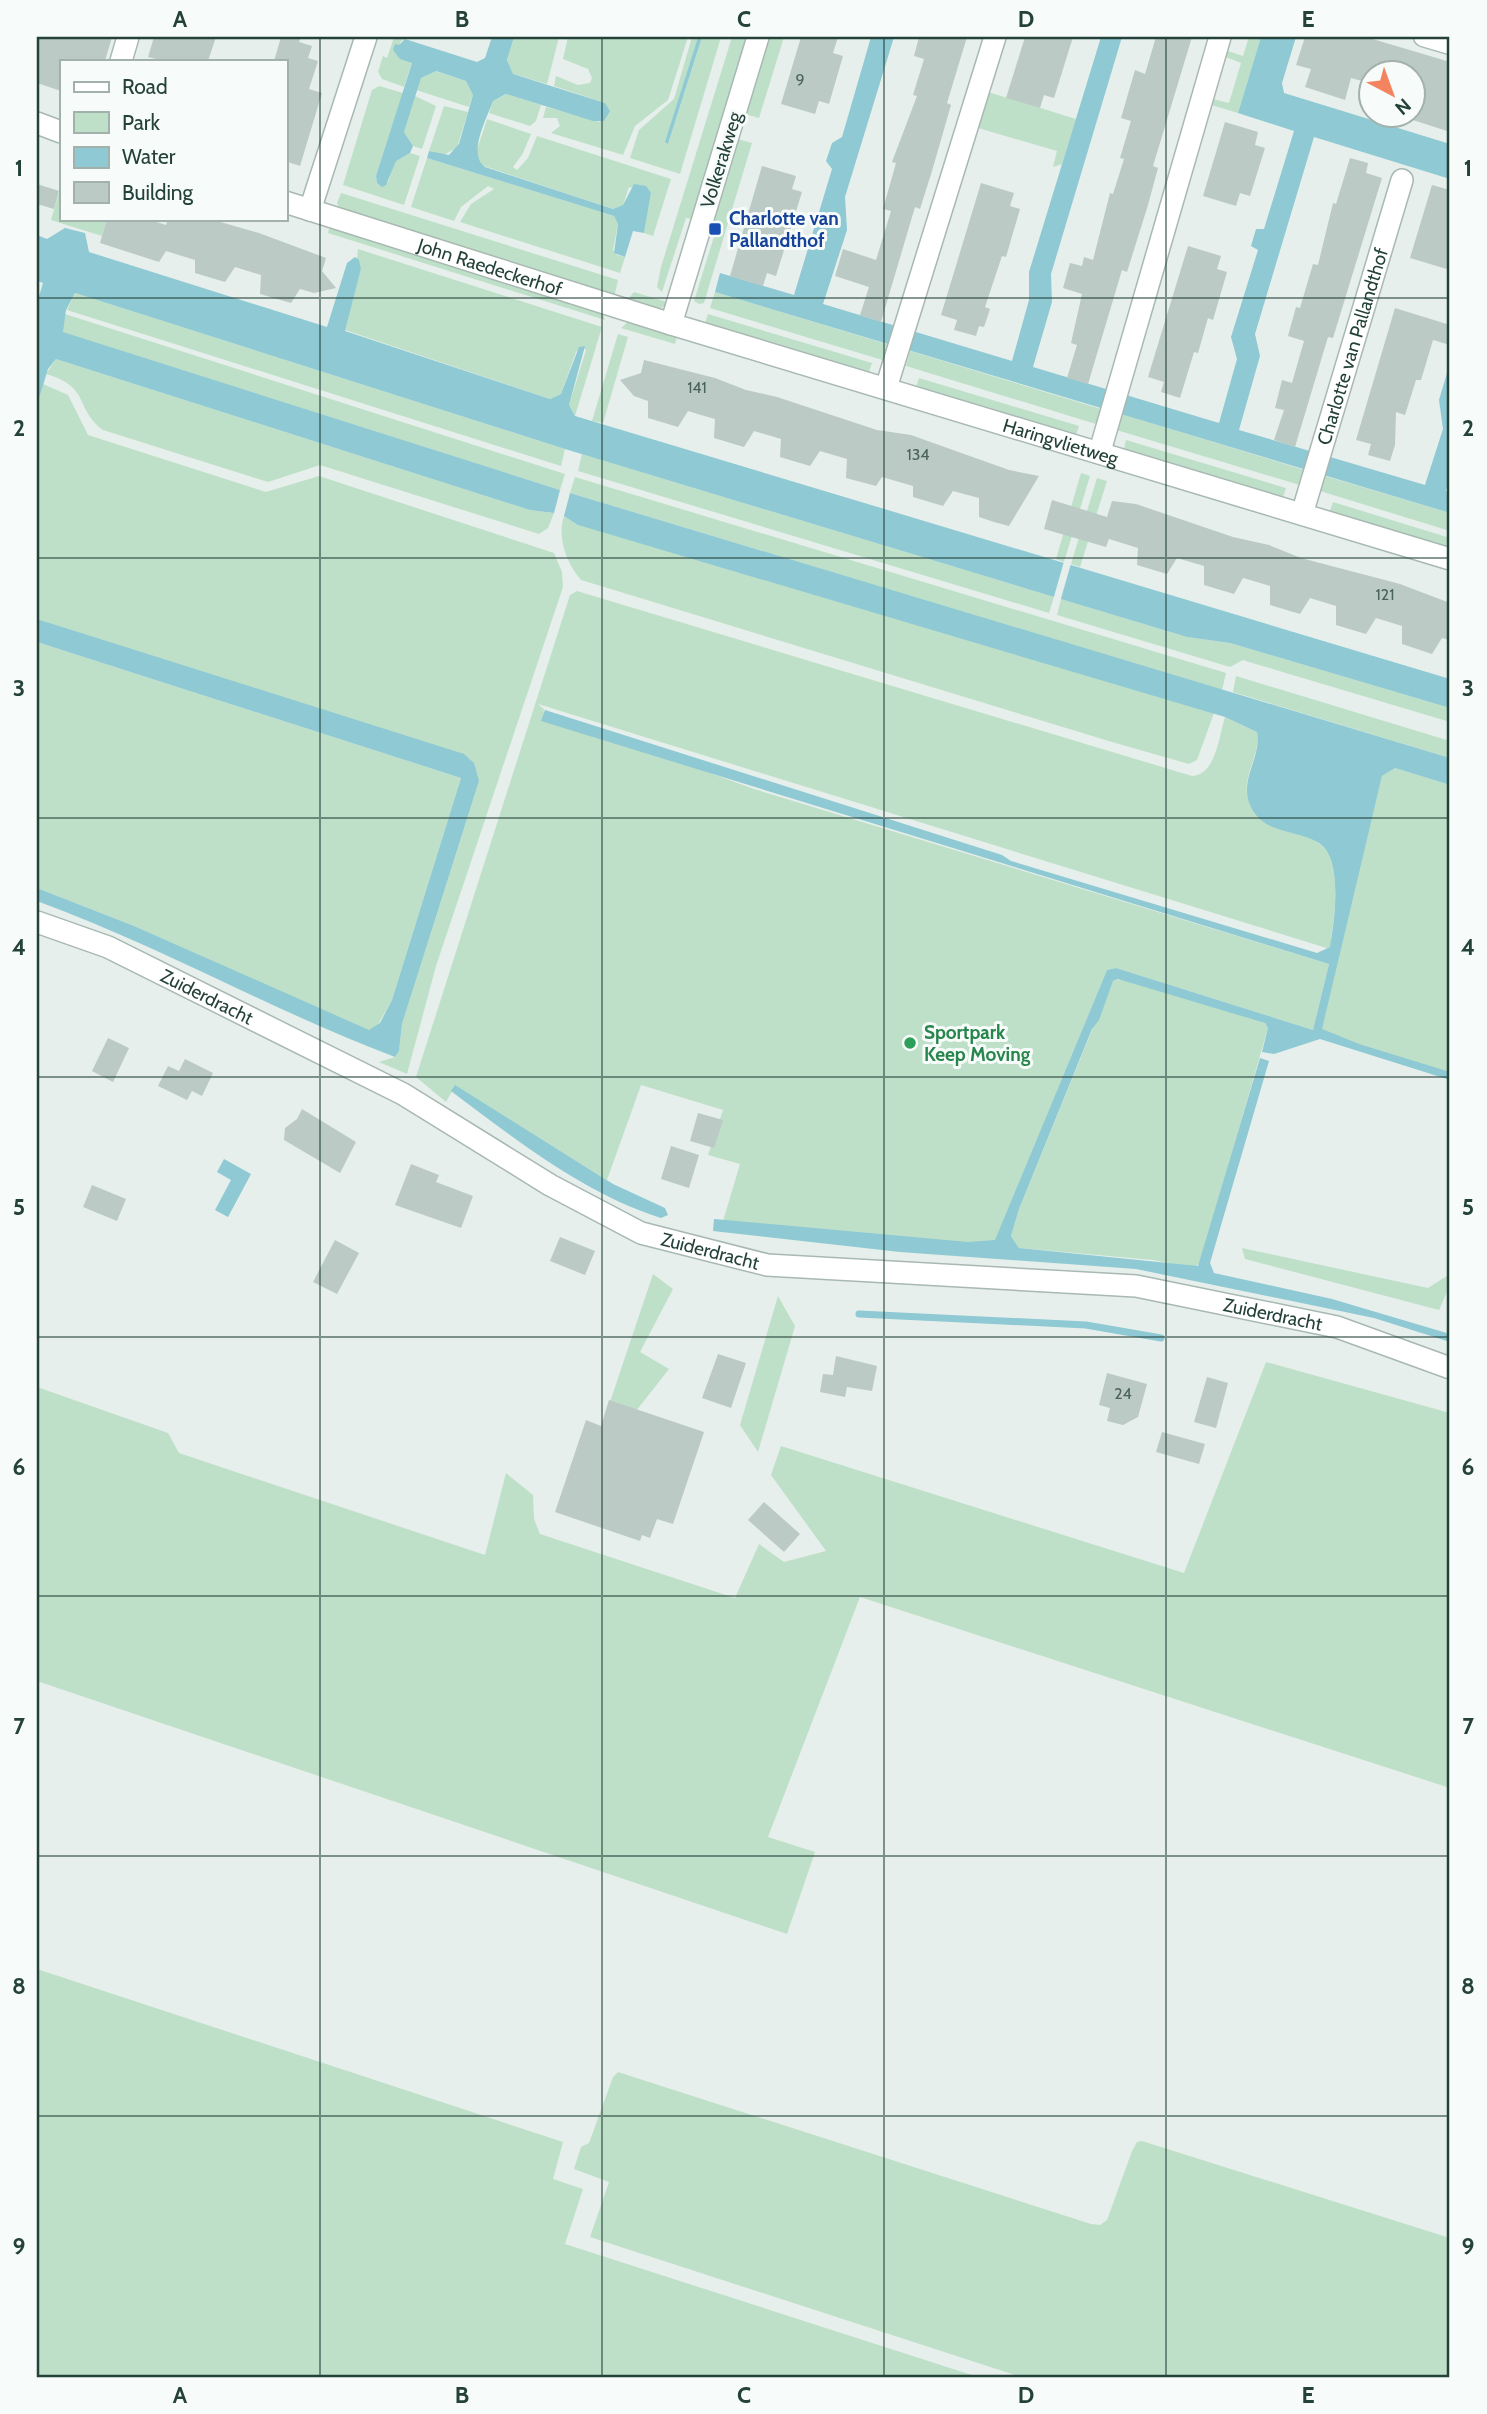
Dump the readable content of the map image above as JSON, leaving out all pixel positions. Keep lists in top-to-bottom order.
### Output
{
  "streets": {
    "street": [
      "Volkerakweg",
      "John Raedeckerhof",
      "Charlotte van Pallandthof",
      "Haringvlietweg",
      "Zuiderdracht"
    ]
  },
  "crossings": [
    ["Volkerakweg", "John Raedeckerhof"],
    ["Volkerakweg", "Haringvlietweg"],
    ["John Raedeckerhof", "Haringvlietweg"],
    ["Charlotte van Pallandthof", "Haringvlietweg"]
  ],
  "places": {
    "transit": ["Charlotte van Pallandthof"],
    "other": ["Sportpark Keep Moving"]
  },
  "house_numbers": [
    "9",
    "141",
    "134",
    "121",
    "24"
  ],
  "legend": [
    "Road",
    "Park",
    "Water",
    "Building"
  ],
  "north": "bottom right",
  "grid": {
    "columns": [
      "A",
      "B",
      "C",
      "D",
      "E"
    ],
    "rows": [
      "1",
      "2",
      "3",
      "4",
      "5",
      "6",
      "7",
      "8",
      "9"
    ]
  }
}
